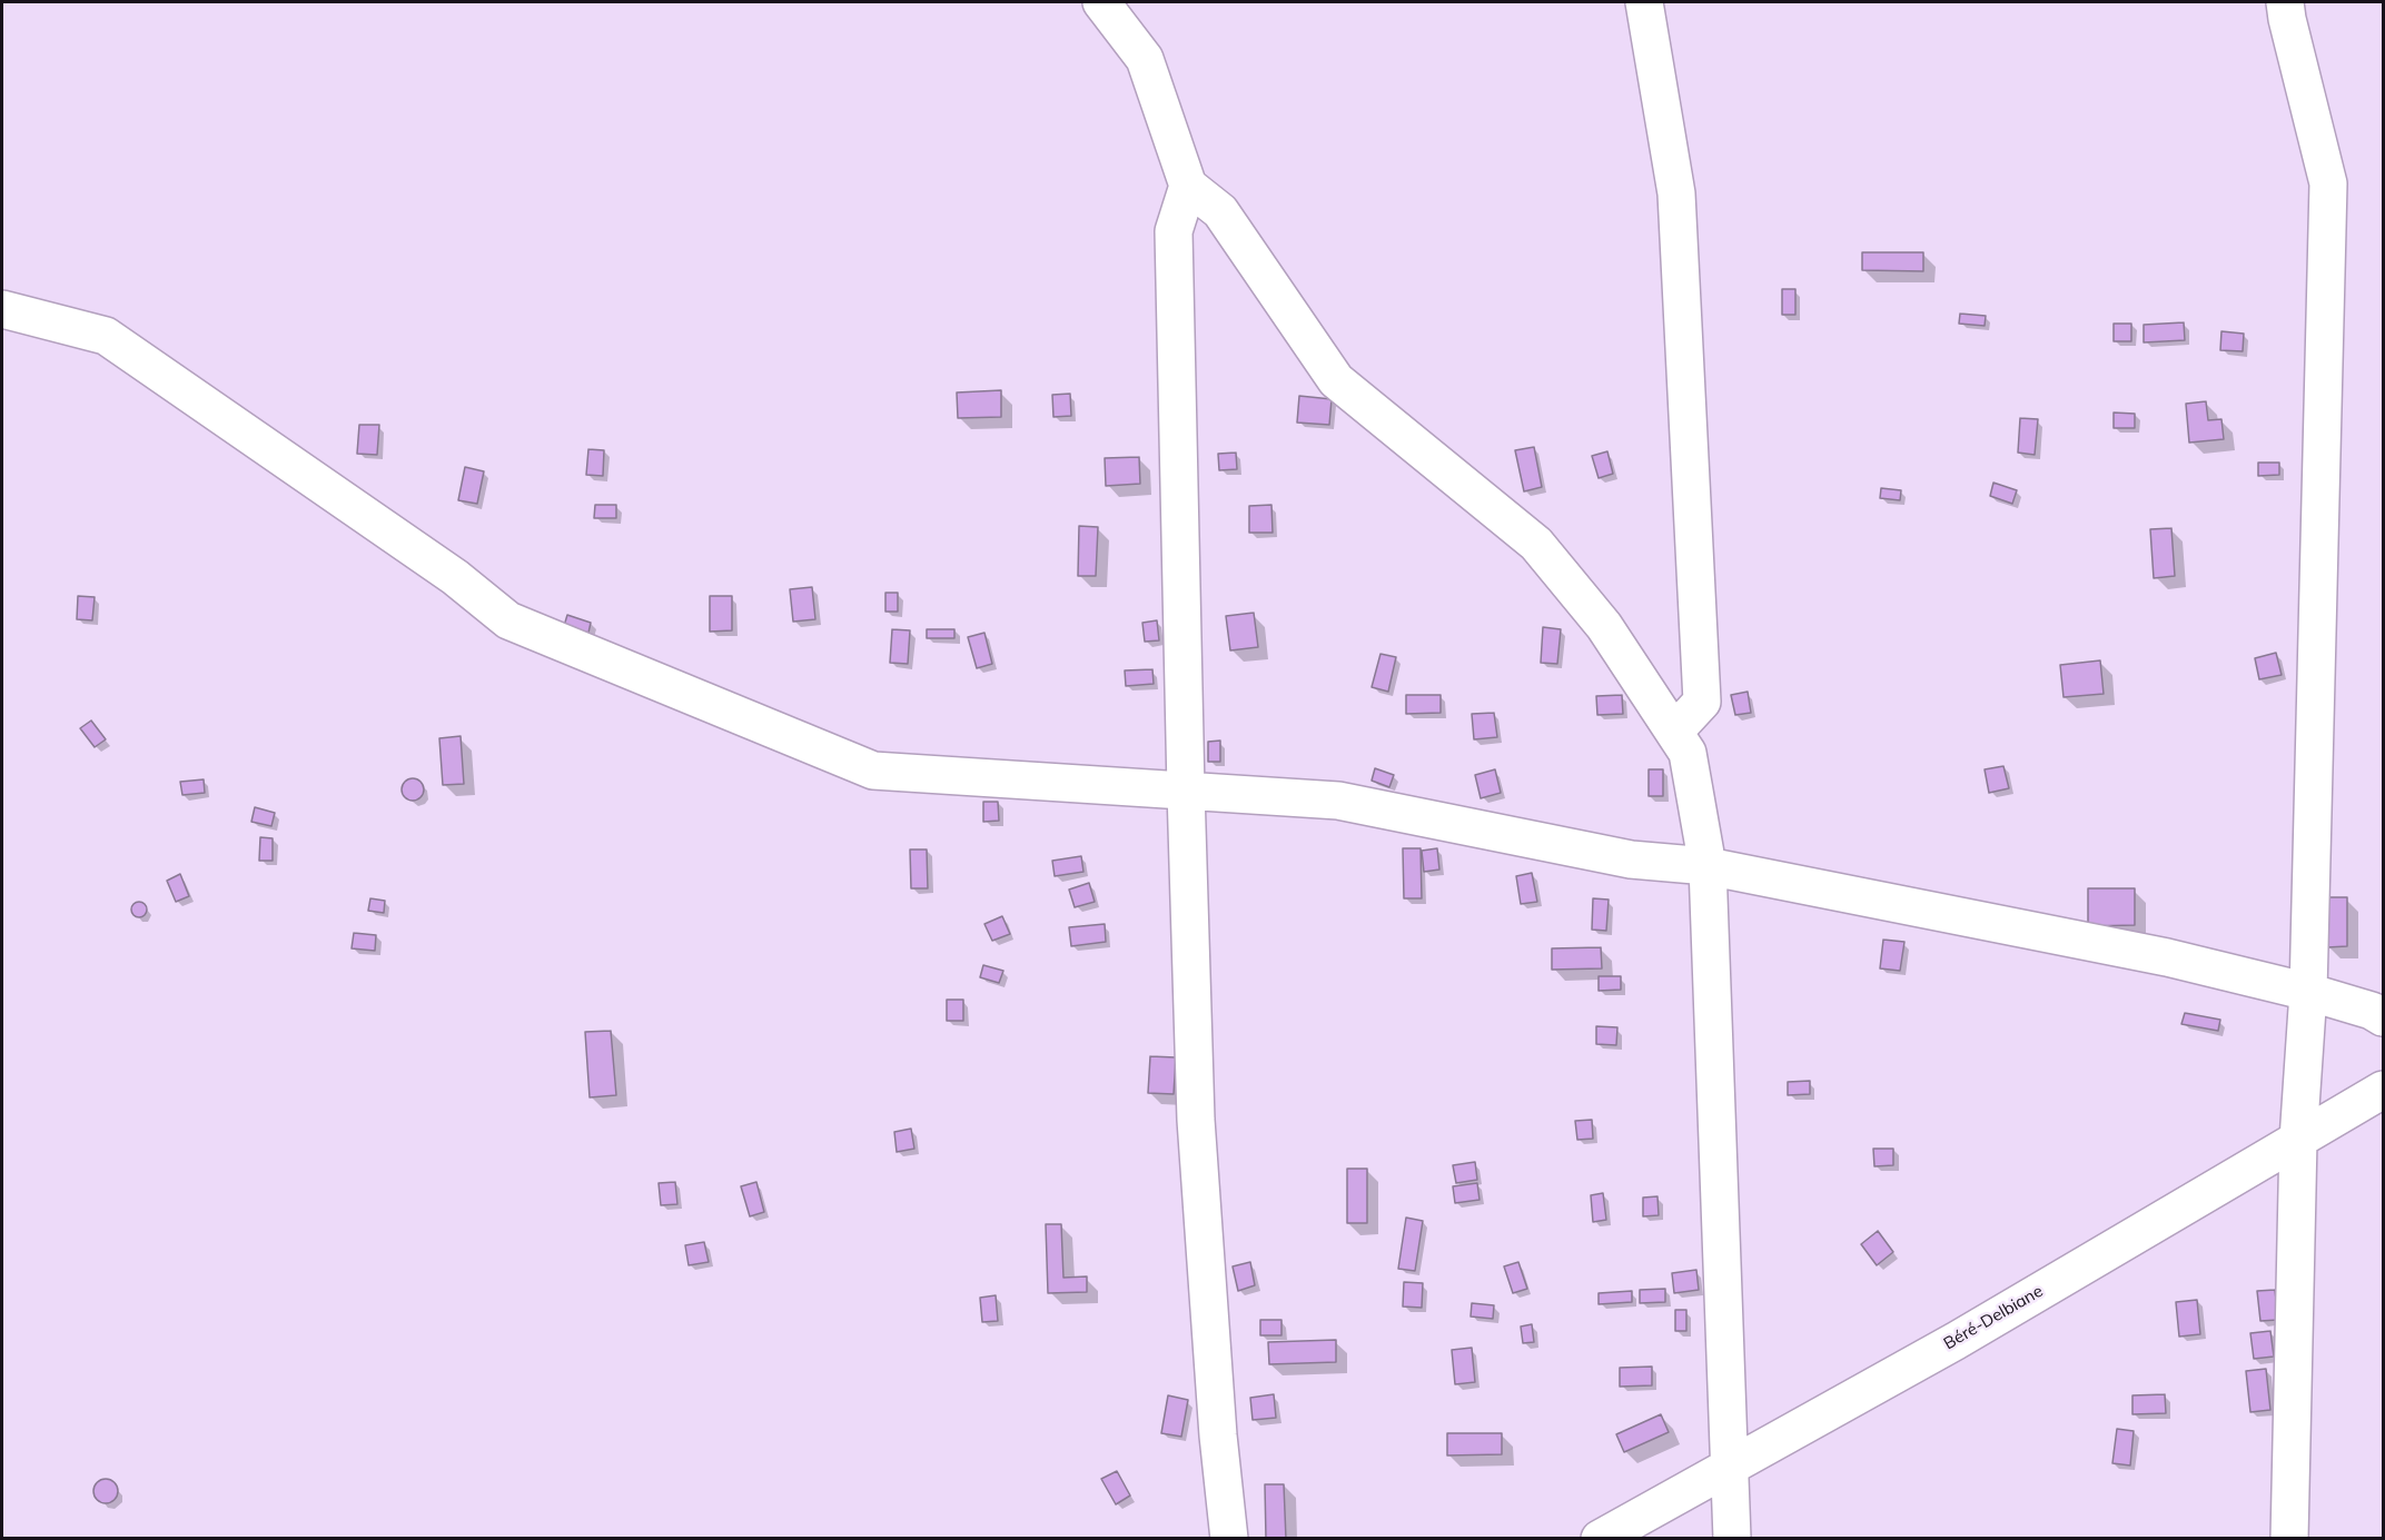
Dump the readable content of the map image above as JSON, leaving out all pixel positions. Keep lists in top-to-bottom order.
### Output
{
  "streets": {
    "street": ["Béré-Delbiane"]
  }
}
